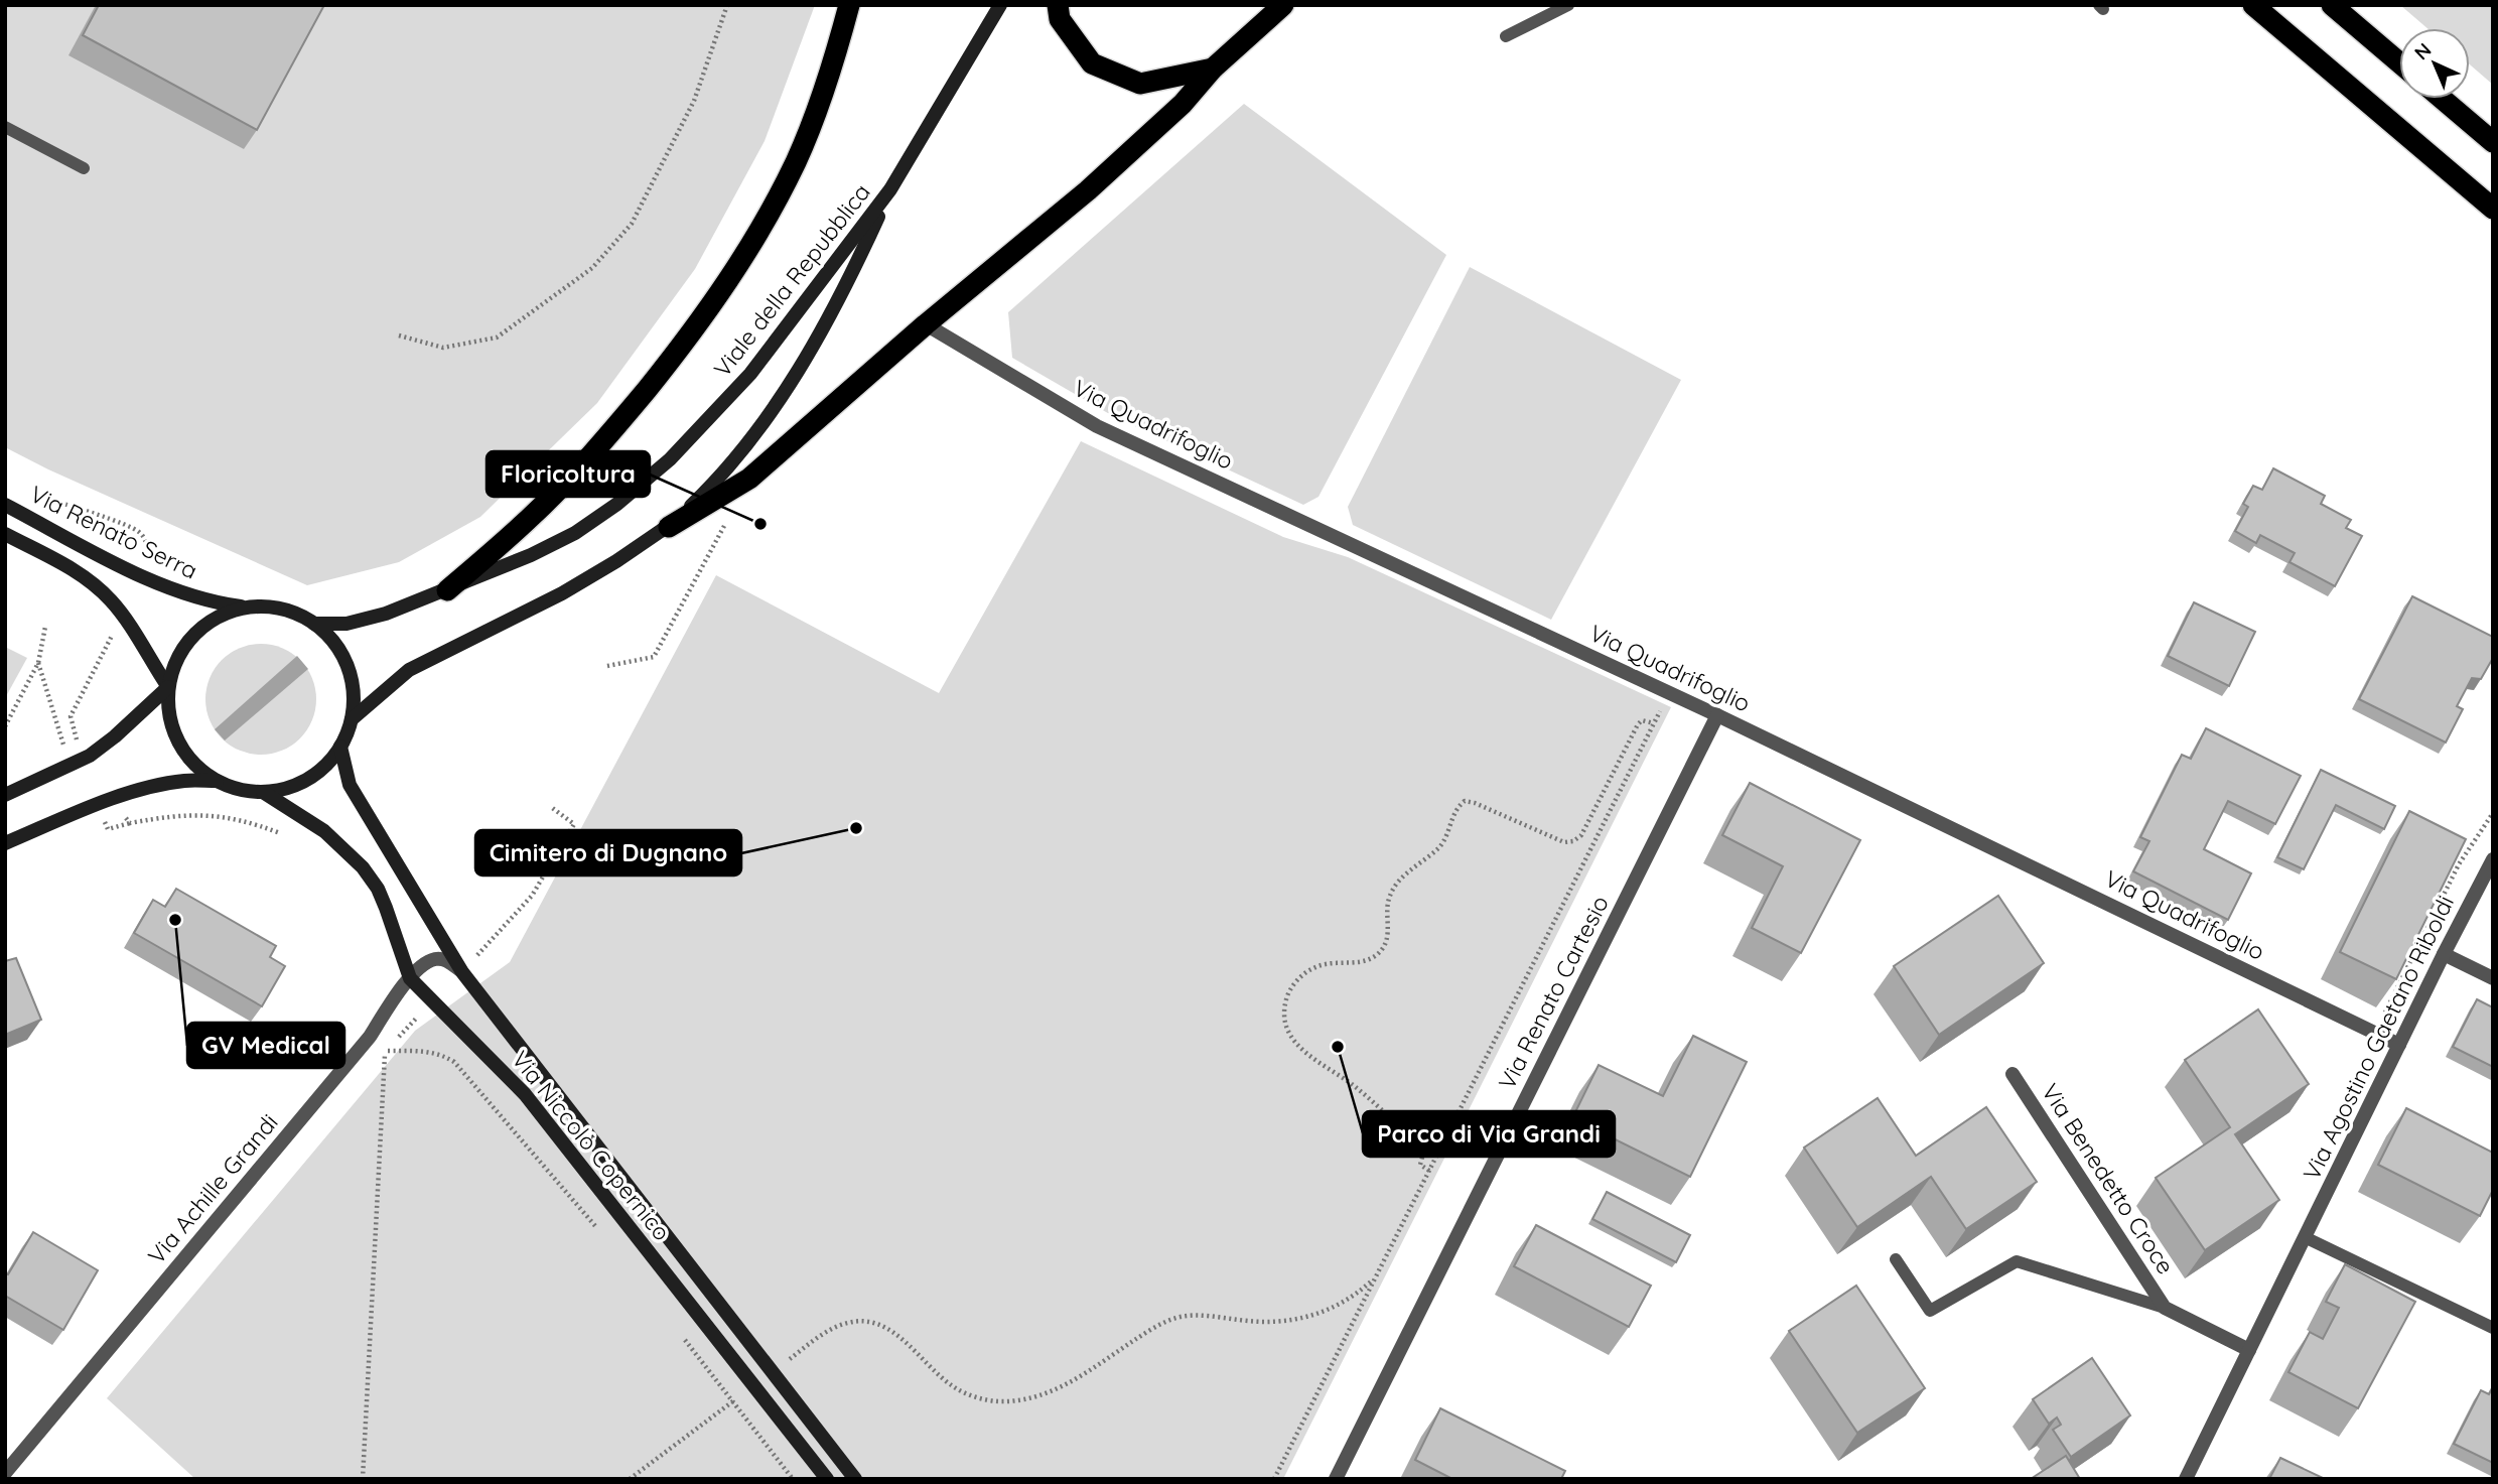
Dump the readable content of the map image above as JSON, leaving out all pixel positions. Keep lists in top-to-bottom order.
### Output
{
  "streets": {
    "main road": ["Viale della Repubblica", "Via Renato Serra", "Via Niccolò Copernico"],
    "street": [
      "Via Quadrifoglio",
      "Via Renato Cartesio",
      "Via Agostino Gaetano Riboldi",
      "Via Benedetto Croce",
      "Via Achille Grandi"
    ]
  },
  "crossings": [
    ["Viale della Repubblica", "Via Renato Serra"],
    ["Viale della Repubblica", "Via Niccolò Copernico"],
    ["Via Quadrifoglio", "Via Renato Cartesio"],
    ["Via Quadrifoglio", "Via Agostino Gaetano Riboldi"],
    ["Via Renato Serra", "Via Niccolò Copernico"],
    ["Via Agostino Gaetano Riboldi", "Via Benedetto Croce"],
    ["Via Niccolò Copernico", "Via Achille Grandi"]
  ],
  "places": [
    "Floricoltura",
    "Cimitero di Dugnano",
    "GV Medical",
    "Parco di Via Grandi"
  ],
  "north": "top left"
}
